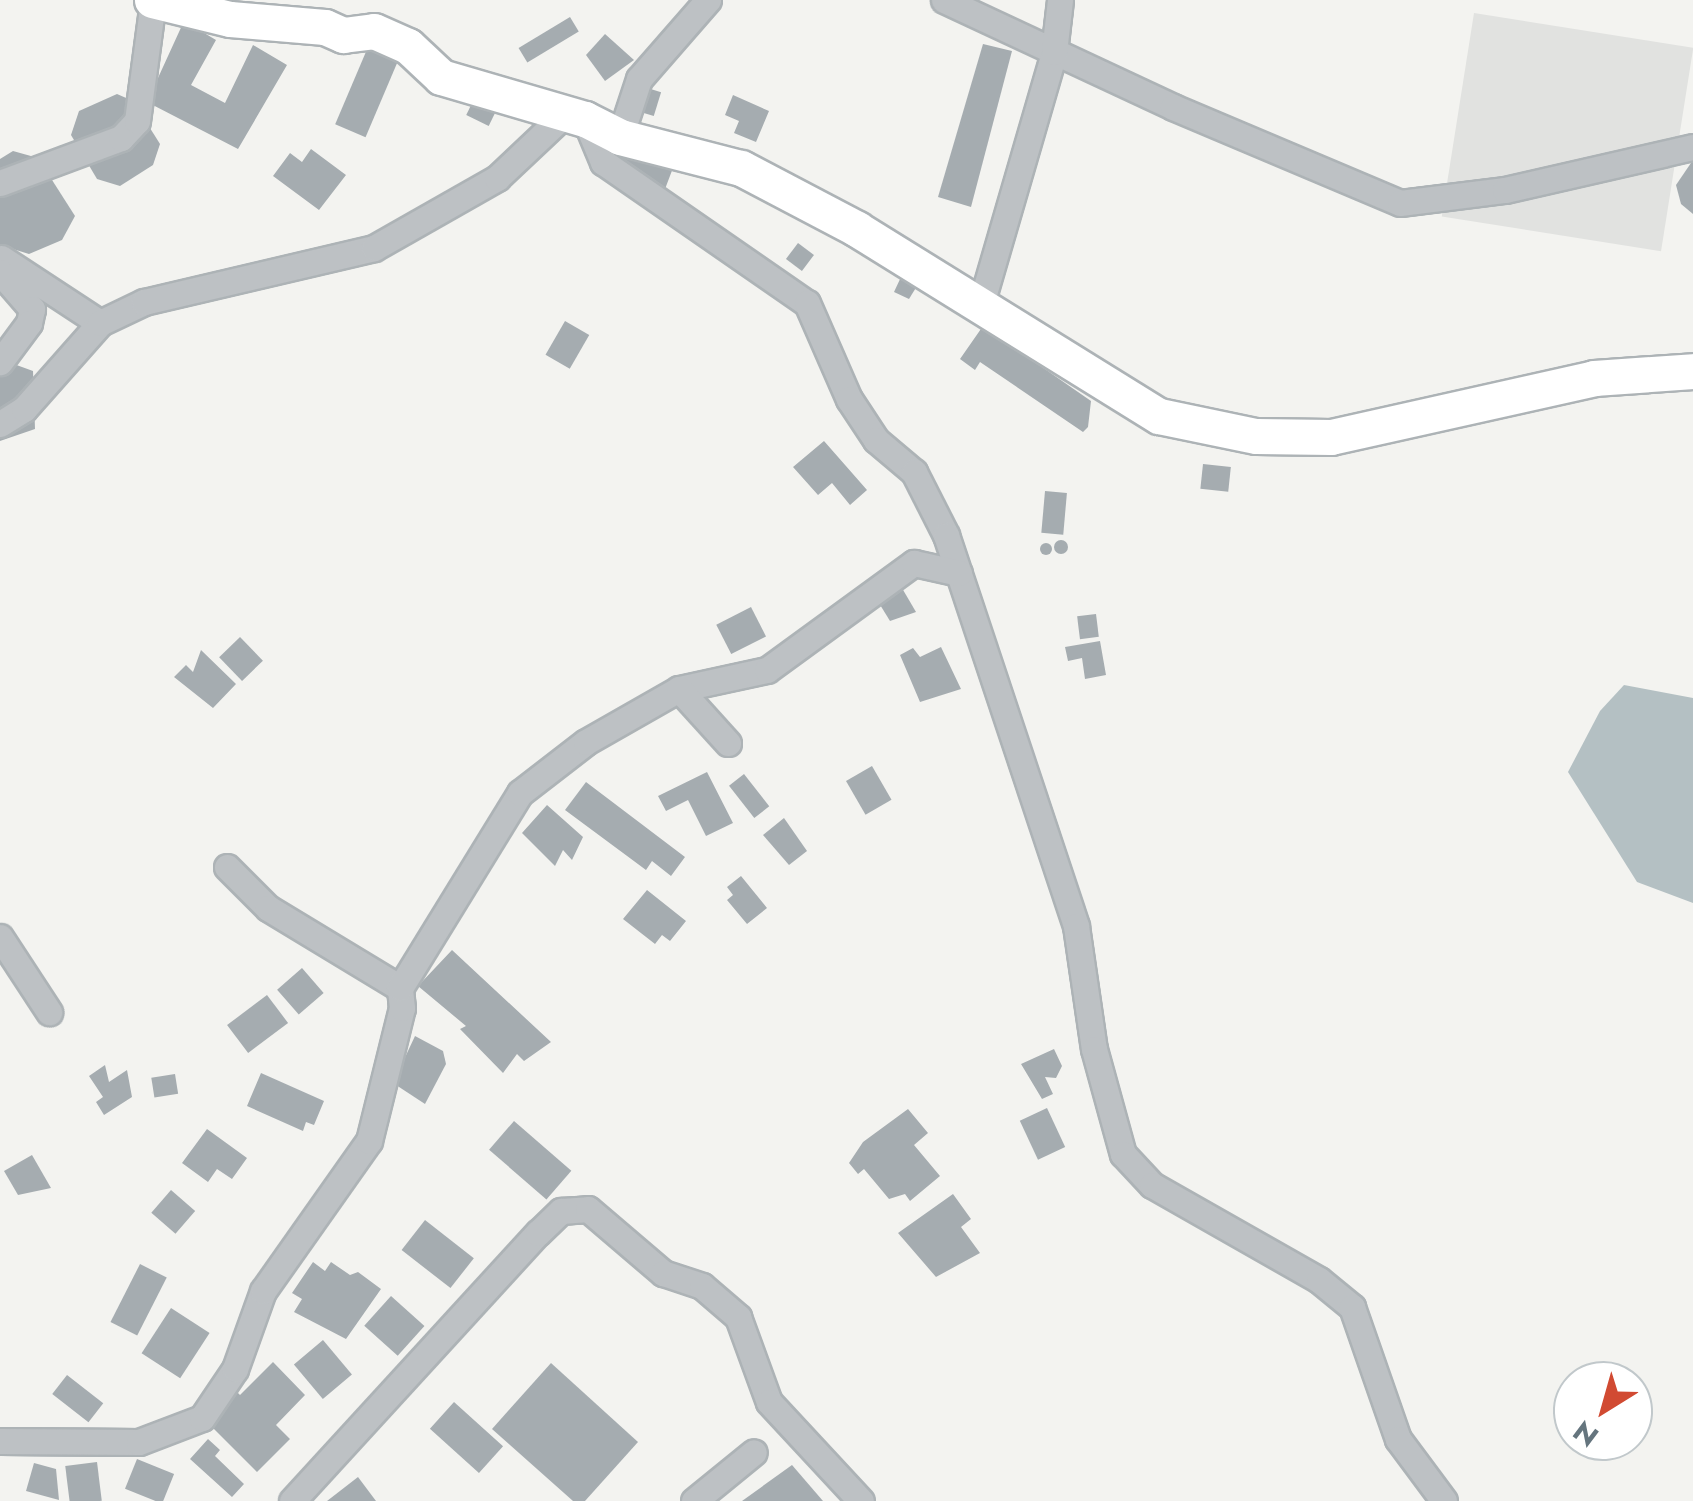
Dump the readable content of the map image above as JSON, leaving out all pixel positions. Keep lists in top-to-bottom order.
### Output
{
  "north": "bottom left"
}
